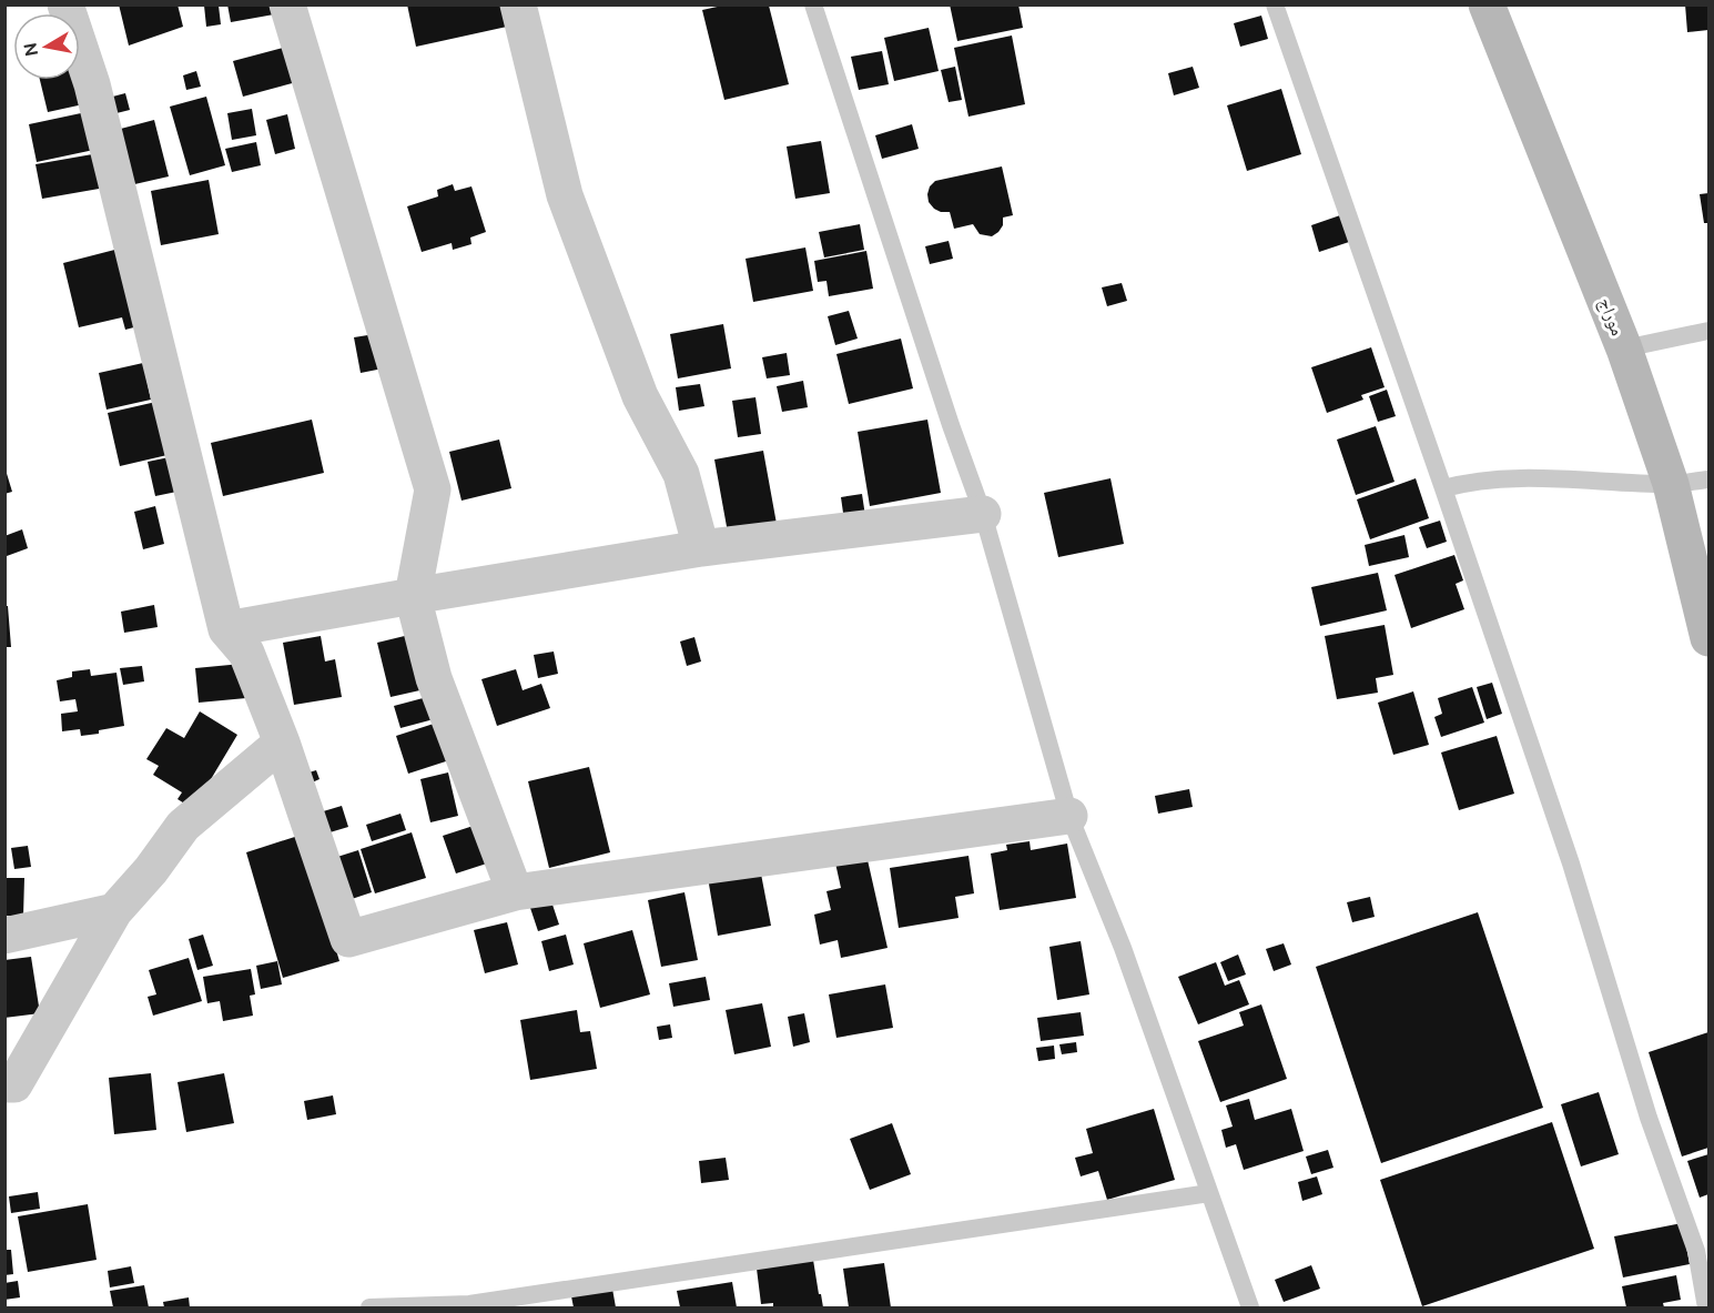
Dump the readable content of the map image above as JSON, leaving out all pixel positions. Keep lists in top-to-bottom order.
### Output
{
  "streets": {
    "main road": ["موراج"]
  },
  "north": "left"
}
